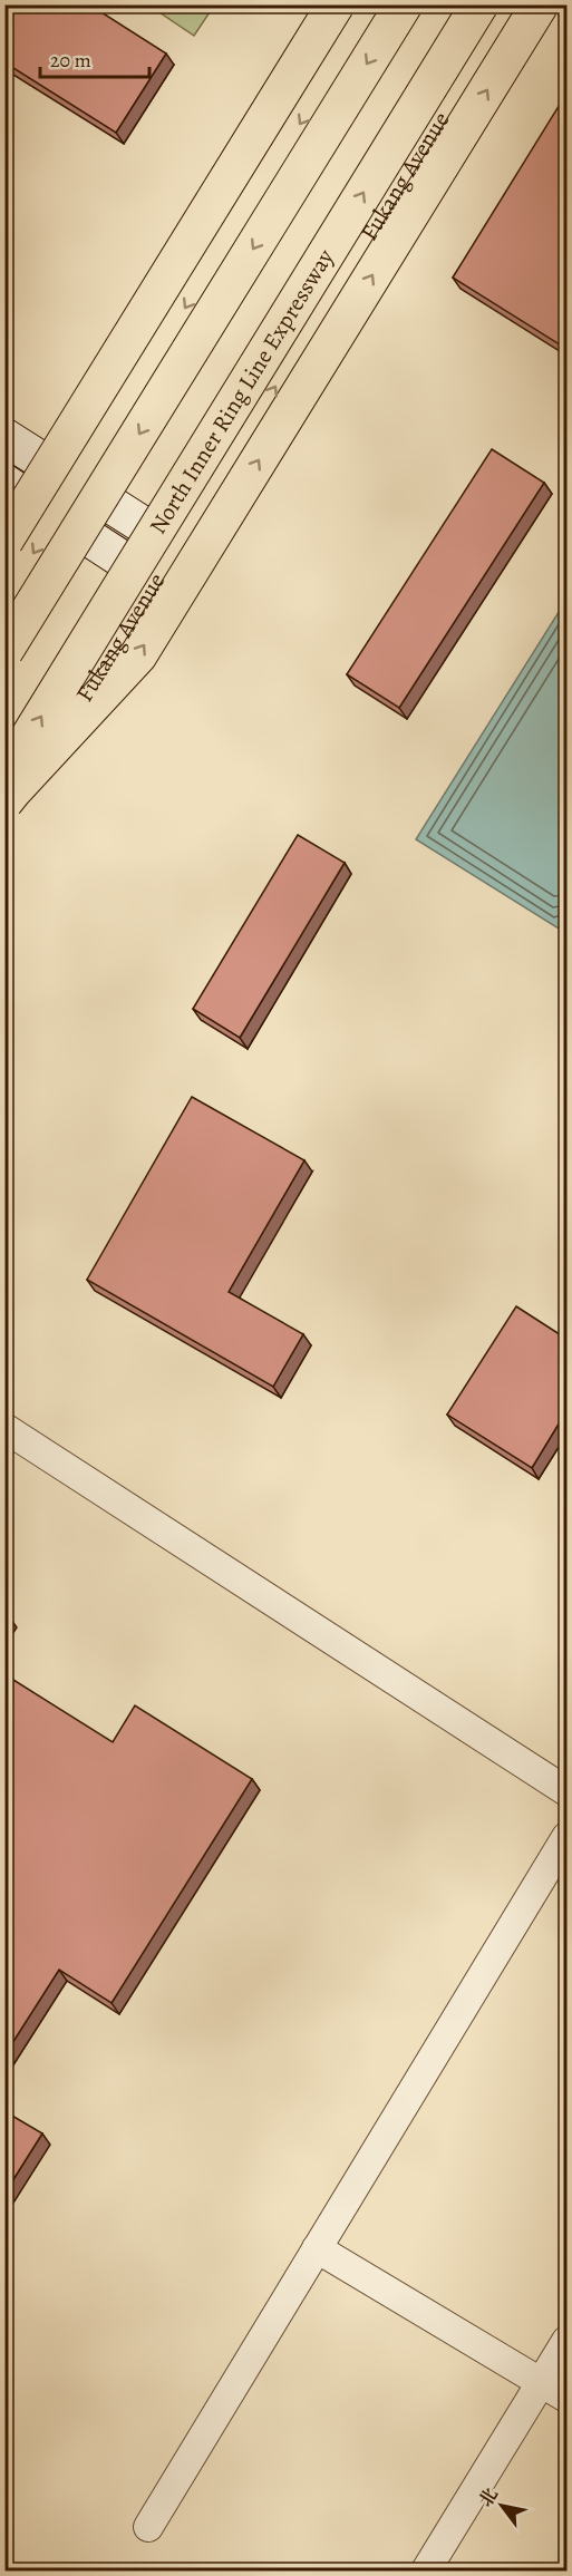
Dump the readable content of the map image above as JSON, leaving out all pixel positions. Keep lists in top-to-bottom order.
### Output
{
  "streets": {
    "main road": ["Fukang Avenue", "North Inner Ring Line Expressway"]
  },
  "scale_bar": "20 m",
  "north": "top left"
}
